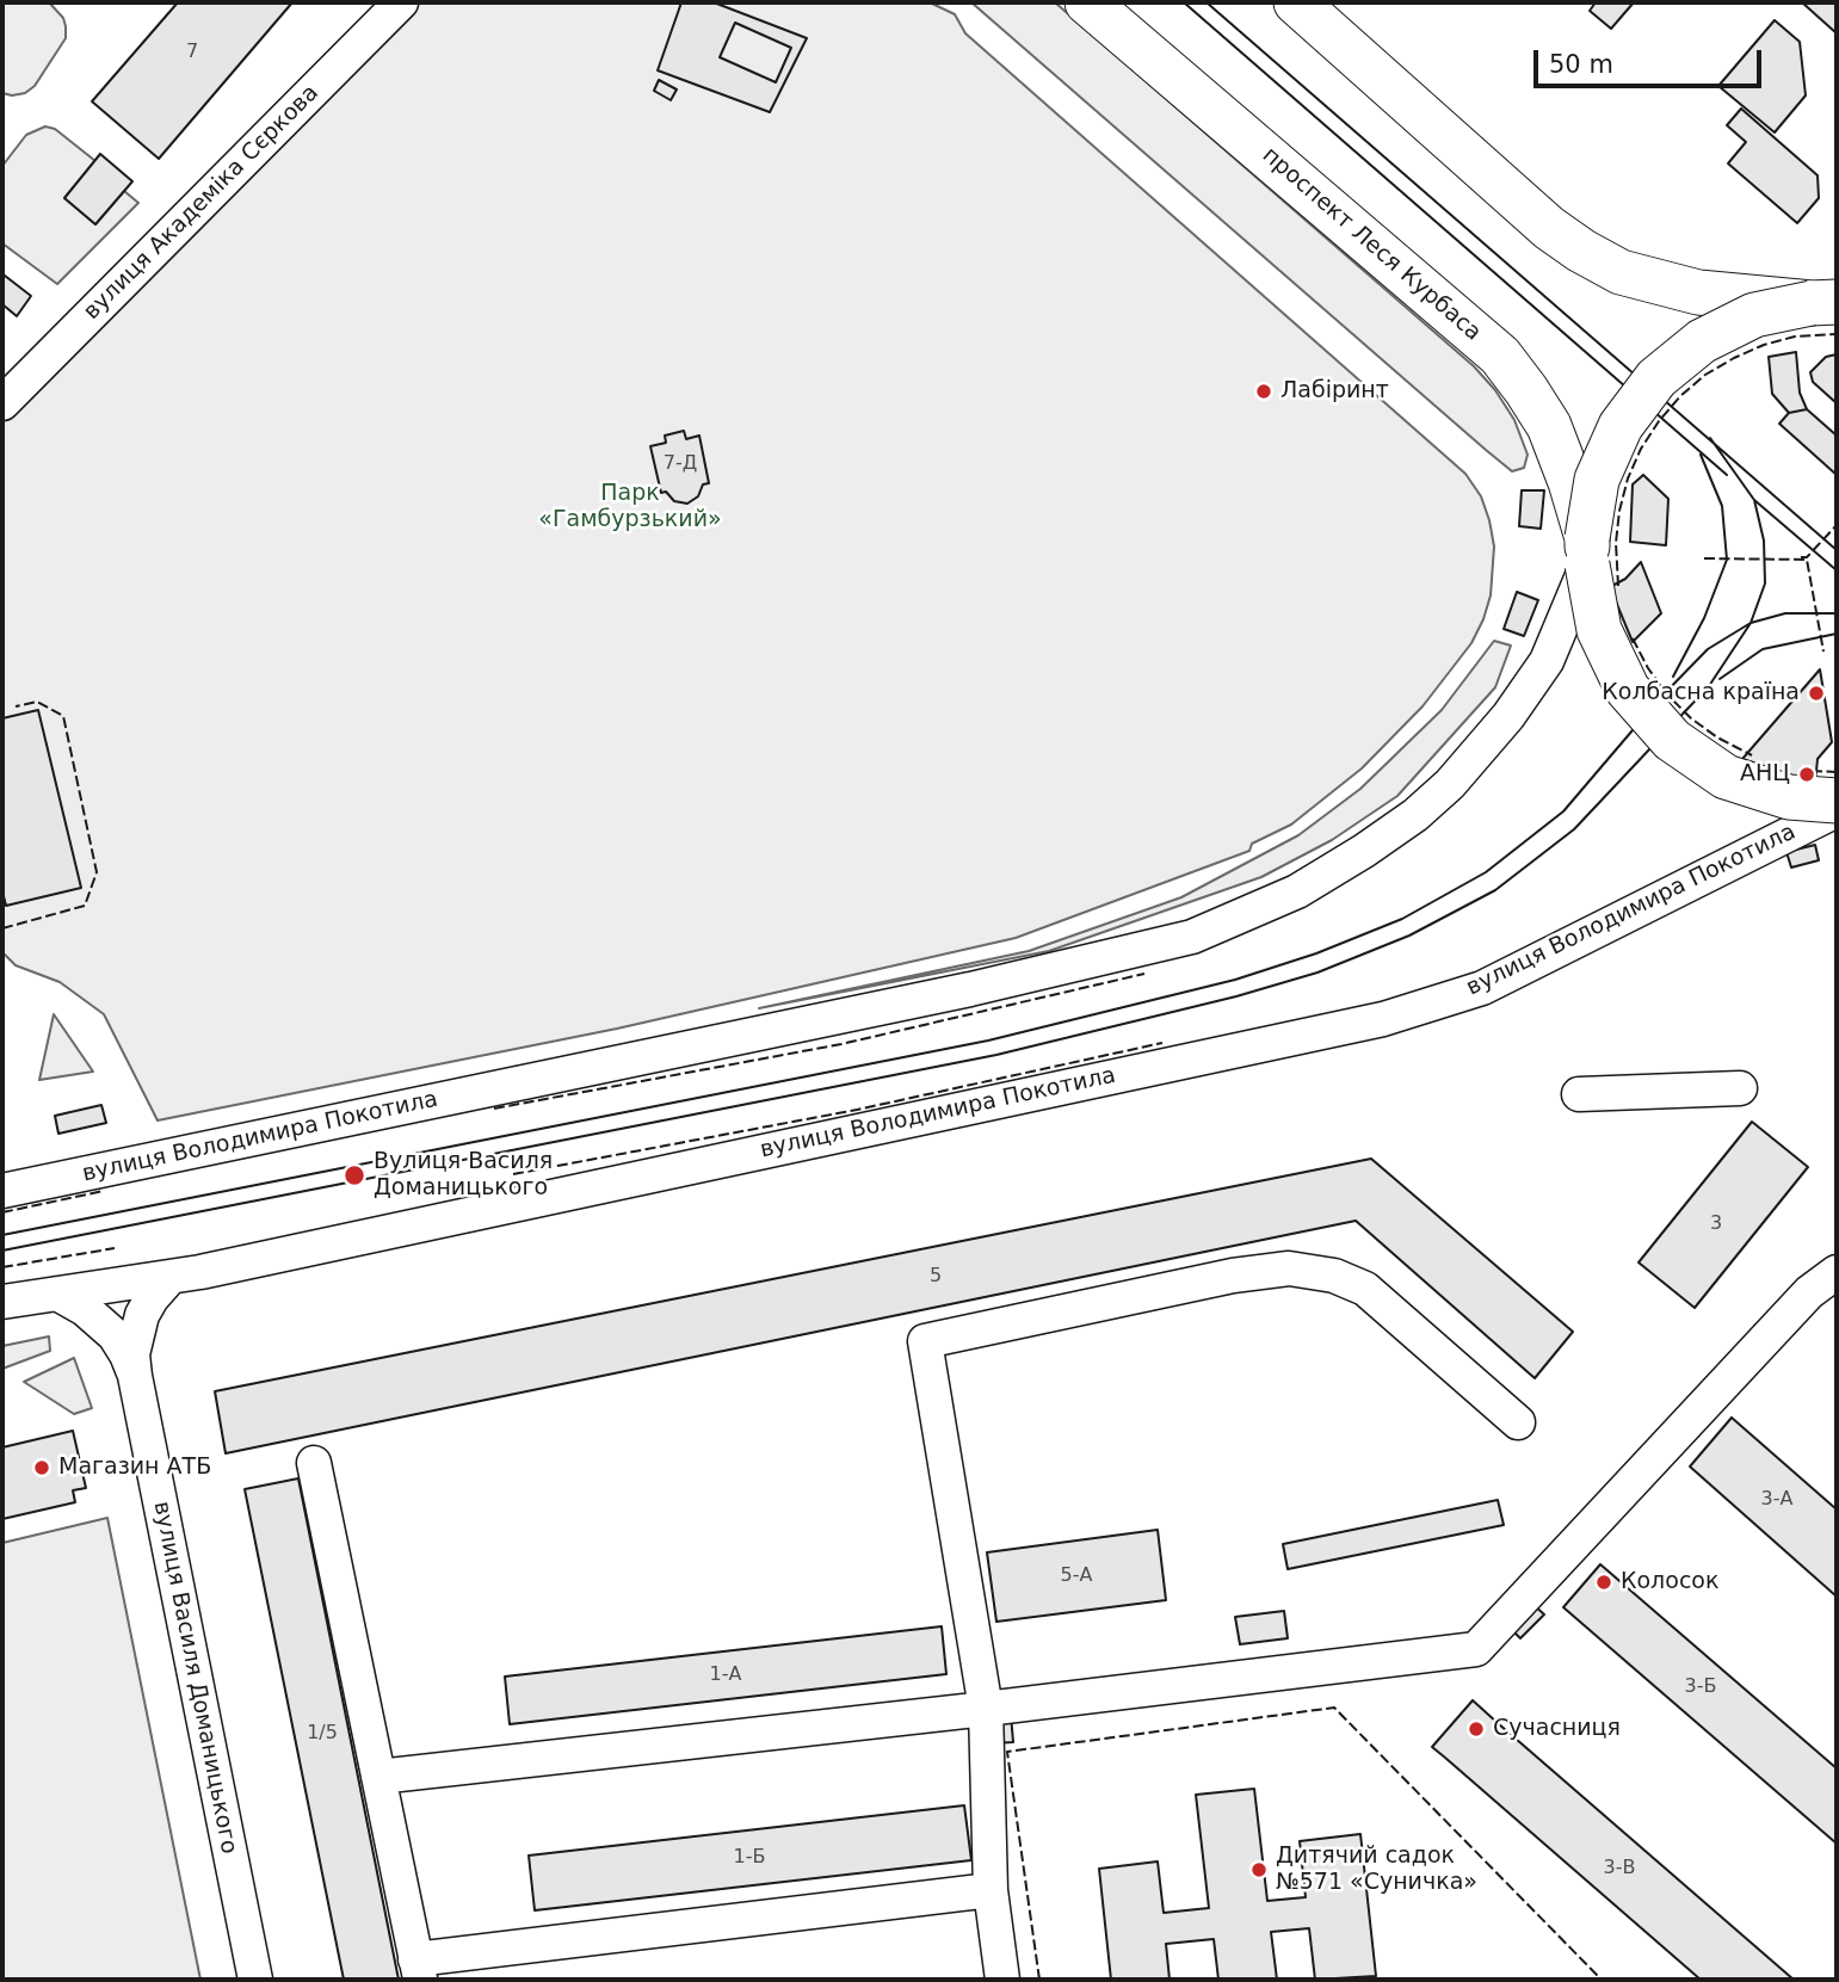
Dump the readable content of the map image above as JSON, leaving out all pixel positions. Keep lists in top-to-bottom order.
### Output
{
  "streets": {
    "main road": ["проспект Леся Курбаса"],
    "street": ["вулиця Академіка Сєркова", "вулиця Володимира Покотила", "вулиця Василя Доманицького"]
  },
  "crossings": [
    ["проспект Леся Курбаса", "вулиця Володимира Покотила"],
    ["вулиця Володимира Покотила", "вулиця Василя Доманицького"]
  ],
  "parks": ["Парк «Гамбурзький»"],
  "places": [
    "Лабіринт",
    "Колбасна країна",
    "АНЦ",
    "Вулиця Василя Доманицького",
    "Магазин АТБ",
    "Колосок",
    "Сучасниця",
    "Дитячий садок №571 «Суничка»"
  ],
  "house_numbers": [
    "7",
    "7-Д",
    "3",
    "5",
    "3-А",
    "5-А",
    "1-А",
    "3-Б",
    "1/5",
    "1-Б",
    "3-В"
  ],
  "scale_bar": "50 m"
}
